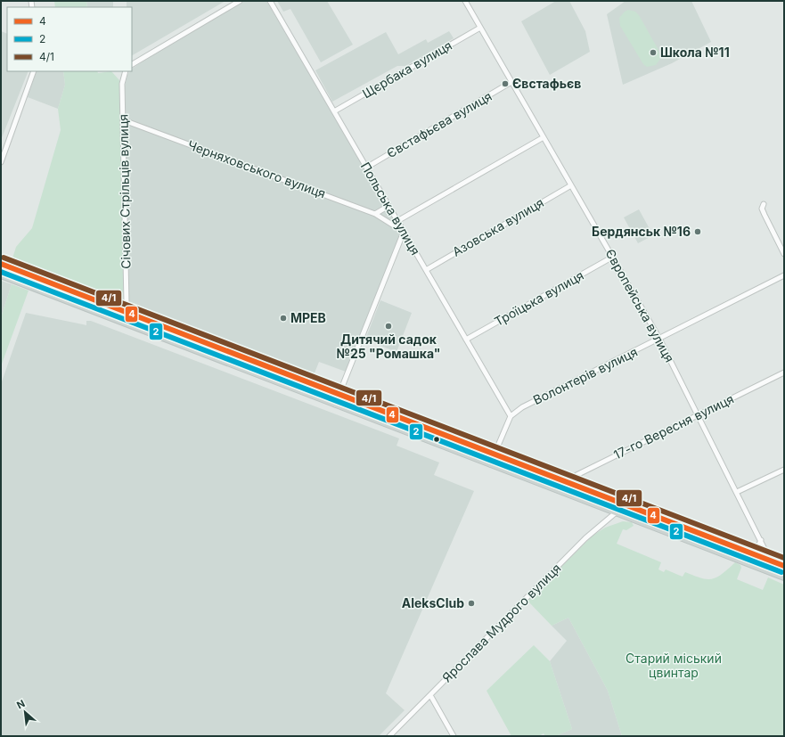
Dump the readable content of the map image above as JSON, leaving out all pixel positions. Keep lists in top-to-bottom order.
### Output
{
  "streets": {
    "street": [
      "Щєрбака вулиця",
      "Євстафьєва вулиця",
      "Черняховського вулиця",
      "Січових Стрільців вулиця",
      "Польська вулиця",
      "Азовська вулиця",
      "Троїцька вулиця",
      "Європейська вулиця",
      "Волонтерів вулиця",
      "17-го Вересня вулиця",
      "Ярослава Мудрого вулиця"
    ]
  },
  "crossings": [
    ["Щєрбака вулиця", "Польська вулиця"],
    ["Щєрбака вулиця", "Європейська вулиця"],
    ["Євстафьєва вулиця", "Польська вулиця"],
    ["Євстафьєва вулиця", "Європейська вулиця"],
    ["Черняховського вулиця", "Січових Стрільців вулиця"],
    ["Черняховського вулиця", "Польська вулиця"],
    ["Польська вулиця", "Азовська вулиця"],
    ["Польська вулиця", "Троїцька вулиця"],
    ["Польська вулиця", "Волонтерів вулиця"],
    ["Азовська вулиця", "Європейська вулиця"],
    ["Троїцька вулиця", "Європейська вулиця"],
    ["Європейська вулиця", "Волонтерів вулиця"],
    ["Європейська вулиця", "17-го Вересня вулиця"]
  ],
  "parks": ["Старий міський цвинтар"],
  "places": [
    "Школа №11",
    "Євстафьєв",
    "Бердянськ №16",
    "МРЕВ",
    "Дитячий садок №25 \"Ромашка\"",
    "AleksClub"
  ],
  "lines": ["transit line 4/1", "transit line 4", "transit line 2"],
  "legend": ["4", "2", "4/1"],
  "north": "top left"
}
